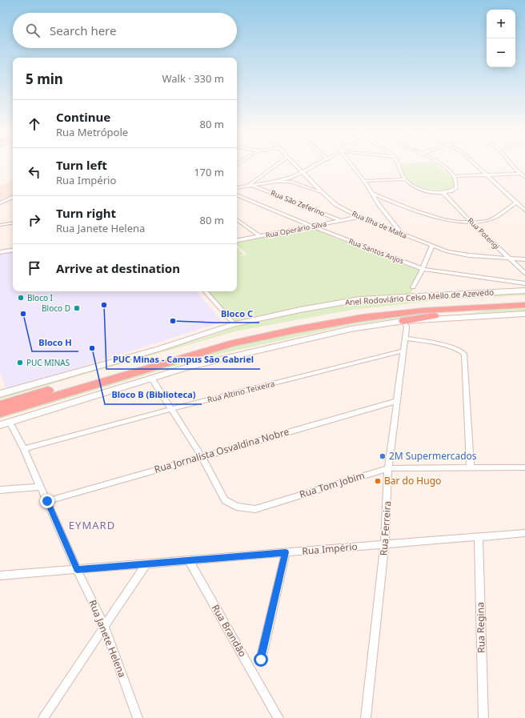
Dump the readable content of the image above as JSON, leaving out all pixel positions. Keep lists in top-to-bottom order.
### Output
{
  "streets": {
    "highway": ["Anel Rodoviário Celso Mello de Azevedo"],
    "street": [
      "Rua São Zeferino",
      "Rua Ilha de Malta",
      "Rua Operário Silva",
      "Rua Potengi",
      "Rua Santos Anjos",
      "Rua Altino Teixeira",
      "Rua Jornalista Osvaldina Nobre",
      "Rua Tom Jobim",
      "Rua Ferreira",
      "Rua Império",
      "Rua Regina",
      "Rua Brandão",
      "Rua Janete Helena"
    ]
  },
  "crossings": [
    ["Rua São Zeferino", "Rua Operário Silva"],
    ["Rua Ilha de Malta", "Rua Operário Silva"],
    ["Rua Ilha de Malta", "Rua Potengi"],
    ["Rua Operário Silva", "Rua Santos Anjos"],
    ["Rua Santos Anjos", "Anel Rodoviário Celso Mello de Azevedo"],
    ["Rua Altino Teixeira", "Rua Ferreira"],
    ["Rua Altino Teixeira", "Rua Janete Helena"],
    ["Rua Jornalista Osvaldina Nobre", "Rua Tom Jobim"],
    ["Rua Jornalista Osvaldina Nobre", "Rua Ferreira"],
    ["Rua Jornalista Osvaldina Nobre", "Rua Janete Helena"],
    ["Rua Tom Jobim", "Rua Ferreira"],
    ["Rua Ferreira", "Rua Império"],
    ["Rua Império", "Rua Regina"],
    ["Rua Império", "Rua Brandão"],
    ["Rua Império", "Rua Janete Helena"]
  ],
  "districts": ["EYMARD"],
  "places": [
    "Bloco I",
    "PUC Minas - Campus São Gabriel",
    "Bloco D",
    "Bloco H",
    "Bloco C",
    "Bloco B (Biblioteca)",
    "PUC MINAS",
    "2M Supermercados",
    "Bar do Hugo"
  ],
  "page": {
    "map_buttons": ["+", "−"],
    "search": "Search here",
    "heading": ["5 min", "Walk · 330 m"],
    "list": [
      ["Continue", "Rua Metrópole", "80 m"],
      ["Turn left", "Rua Império", "170 m"],
      ["Turn right", "Rua Janete Helena", "80 m"],
      "Arrive at destination"
    ]
  }
}
